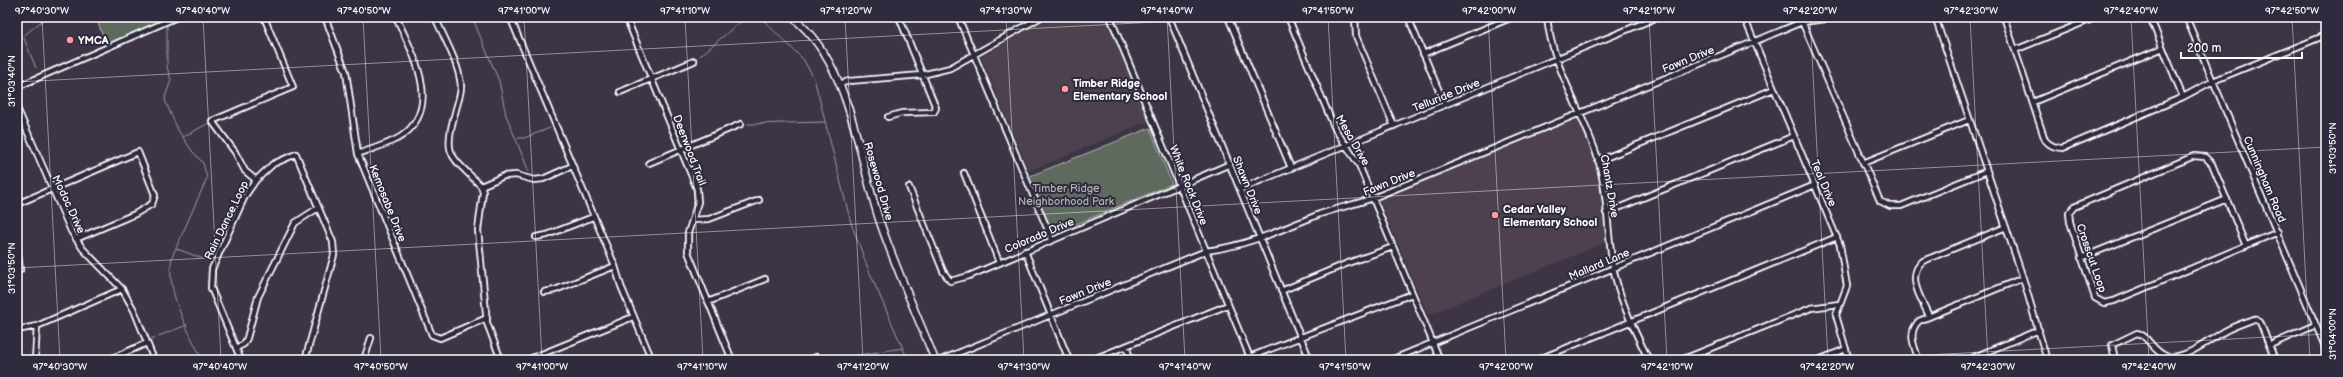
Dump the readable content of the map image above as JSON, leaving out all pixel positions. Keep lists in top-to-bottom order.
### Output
{
  "streets": {
    "main road": ["Rosewood Drive"],
    "street": [
      "Fawn Drive",
      "Telluride Drive",
      "Mesa Drive",
      "Deerwood Trail",
      "Cunningham Road",
      "Teal Drive",
      "White Rock Drive",
      "Shawn Drive",
      "Chantz Drive",
      "Kemosabe Drive",
      "Modoc Drive",
      "Rain Dance Loop",
      "Colorado Drive",
      "Crosscut Loop",
      "Mallard Lane"
    ]
  },
  "crossings": [
    ["Fawn Drive", "Mesa Drive"],
    ["Fawn Drive", "Teal Drive"],
    ["Fawn Drive", "White Rock Drive"],
    ["Fawn Drive", "Shawn Drive"],
    ["Fawn Drive", "Chantz Drive"],
    ["Telluride Drive", "Mesa Drive"],
    ["Telluride Drive", "Shawn Drive"],
    ["Telluride Drive", "Chantz Drive"],
    ["Mesa Drive", "Mallard Lane"],
    ["Cunningham Road", "Crosscut Loop"],
    ["Teal Drive", "Mallard Lane"],
    ["White Rock Drive", "Colorado Drive"],
    ["Shawn Drive", "Colorado Drive"],
    ["Chantz Drive", "Mallard Lane"]
  ],
  "parks": ["Timber Ridge Neighborhood Park"],
  "places": ["YMCA", "Timber Ridge Elementary School", "Cedar Valley Elementary School"],
  "scale_bar": "200 m",
  "coordinates": [
    "97°40'30\"W",
    "97°40'40\"W",
    "97°40'50\"W",
    "97°41'00\"W",
    "97°41'10\"W",
    "97°41'20\"W",
    "97°41'30\"W",
    "97°41'40\"W",
    "97°41'50\"W",
    "97°42'00\"W",
    "97°42'10\"W",
    "97°42'20\"W",
    "97°42'30\"W",
    "97°42'40\"W",
    "97°42'50\"W",
    "31°03'40\"N",
    "31°03'50\"N",
    "31°04'00\"N"
  ]
}
